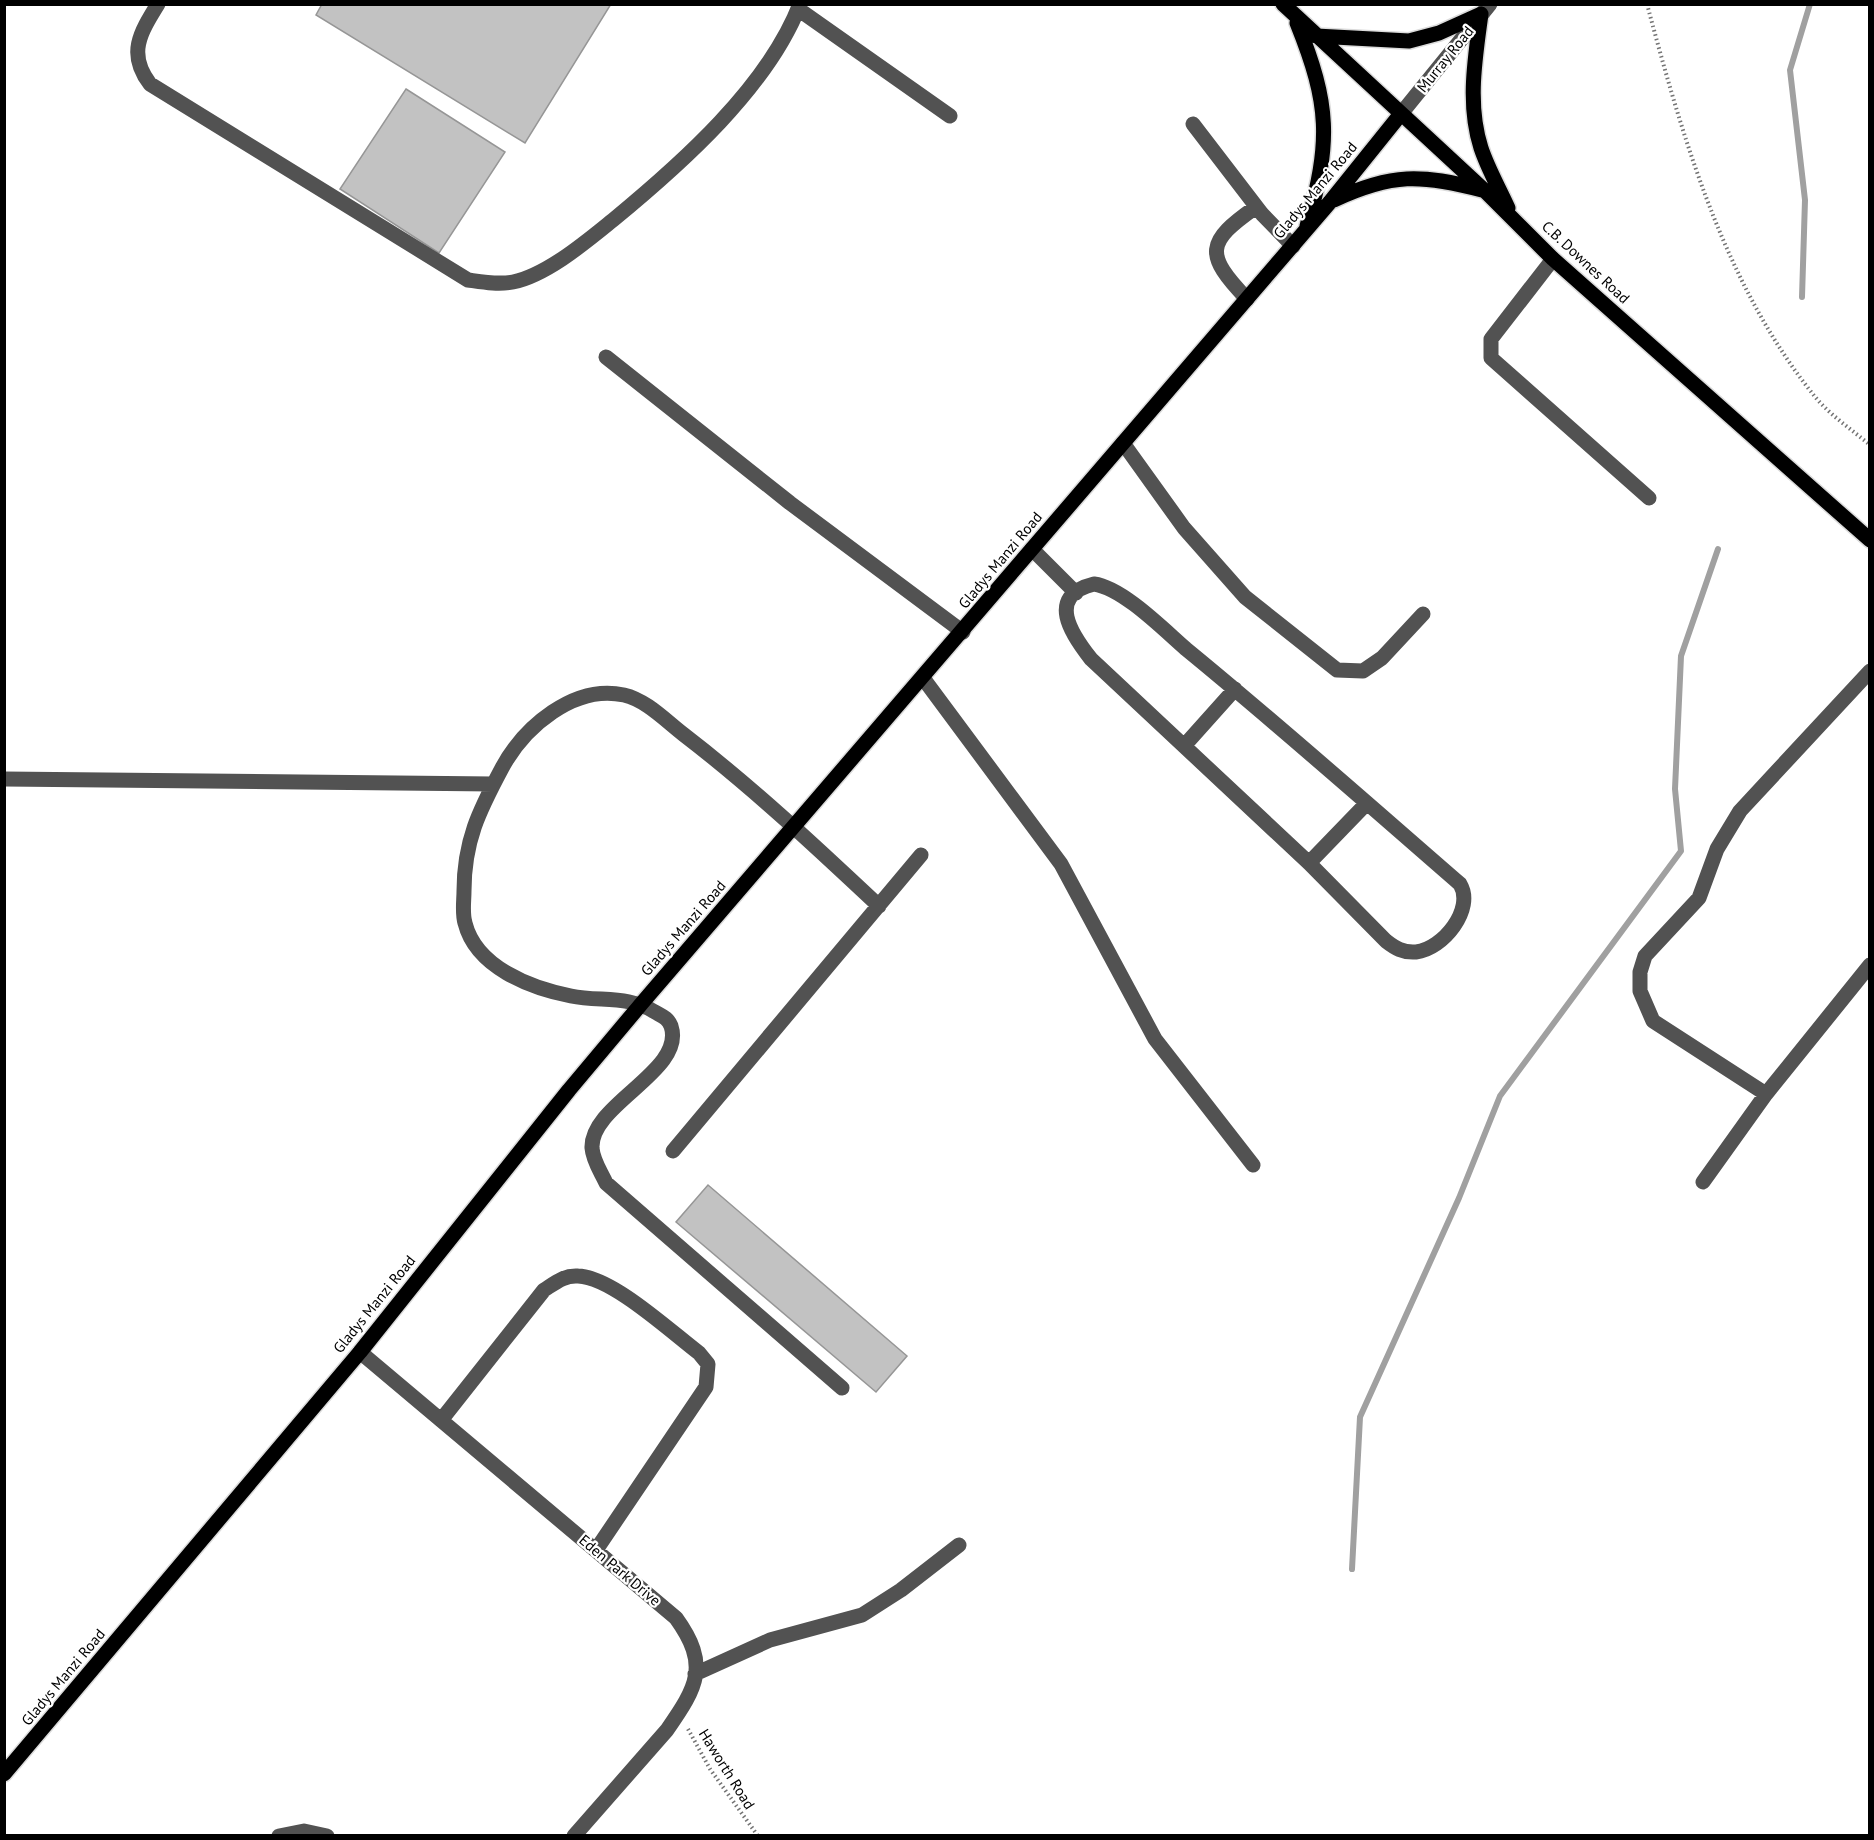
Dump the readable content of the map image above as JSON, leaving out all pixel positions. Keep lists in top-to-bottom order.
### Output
{
  "streets": {
    "main road": ["Gladys Manzi Road", "C.B. Downes Road"],
    "street": ["Murray Road", "Eden Park Drive"],
    "path": ["Haworth Road"]
  },
  "crossings": [
    ["Murray Road", "Gladys Manzi Road"],
    ["Murray Road", "C.B. Downes Road"],
    ["Gladys Manzi Road", "C.B. Downes Road"],
    ["Gladys Manzi Road", "Eden Park Drive"],
    ["Eden Park Drive", "Haworth Road"]
  ]
}
